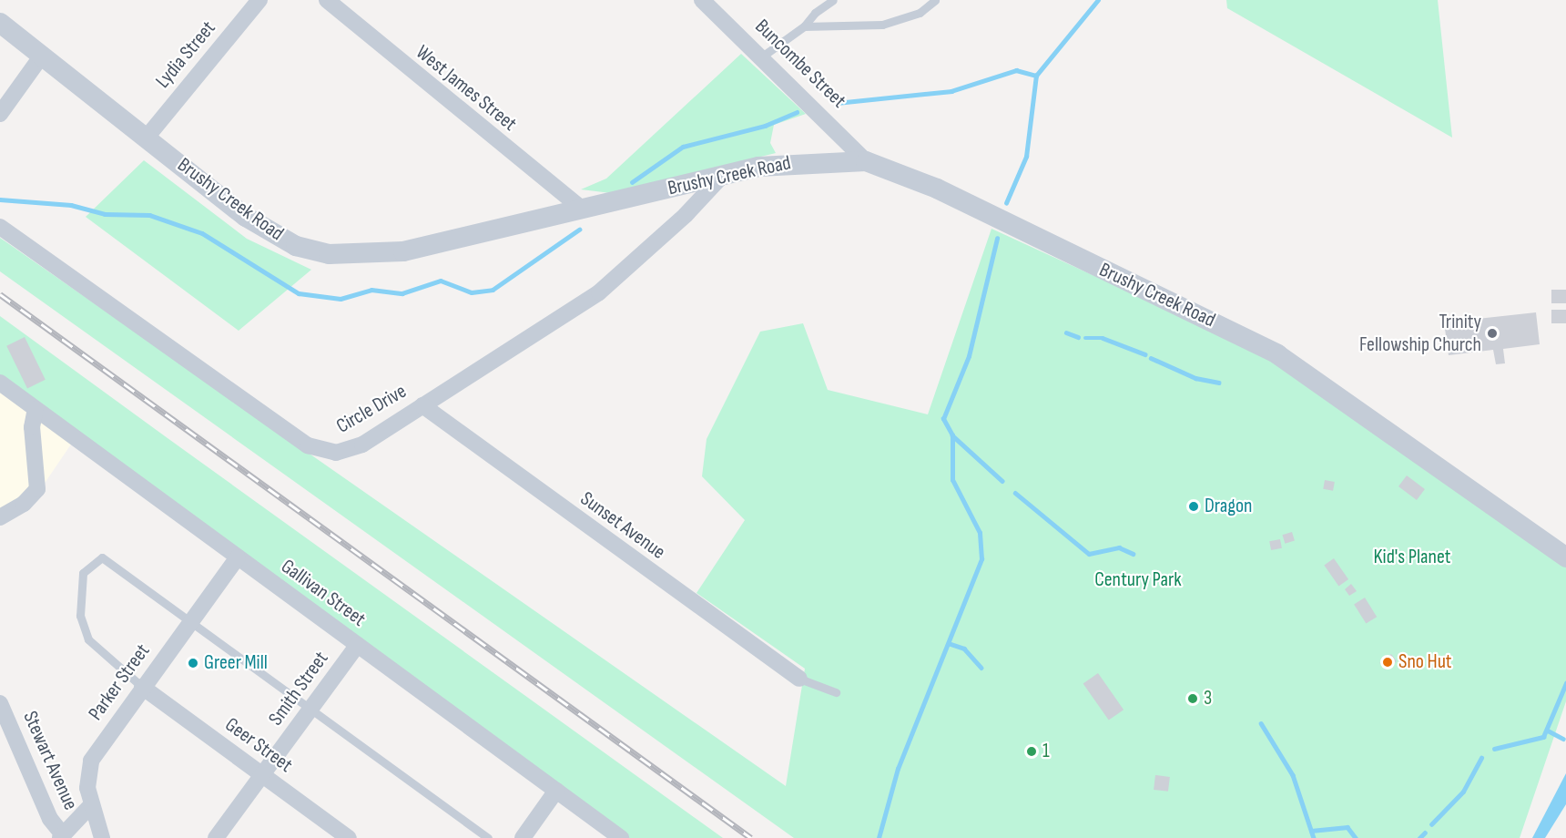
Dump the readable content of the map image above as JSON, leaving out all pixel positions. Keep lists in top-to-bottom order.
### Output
{
  "streets": {
    "street": [
      "Lydia Street",
      "Buncombe Street",
      "West James Street",
      "Brushy Creek Road",
      "Circle Drive",
      "Sunset Avenue",
      "Gallivan Street",
      "Parker Street",
      "Smith Street",
      "Geer Street",
      "Stewart Avenue"
    ]
  },
  "crossings": [
    ["Lydia Street", "Brushy Creek Road"],
    ["Buncombe Street", "Brushy Creek Road"],
    ["West James Street", "Brushy Creek Road"],
    ["Brushy Creek Road", "Circle Drive"],
    ["Circle Drive", "Sunset Avenue"],
    ["Gallivan Street", "Parker Street"],
    ["Gallivan Street", "Smith Street"],
    ["Parker Street", "Geer Street"],
    ["Smith Street", "Geer Street"]
  ],
  "parks": ["Kid's Planet", "Century Park"],
  "places": [
    "Trinity Fellowship Church",
    "Dragon",
    "Sno Hut",
    "Greer Mill",
    "3",
    "1"
  ]
}
